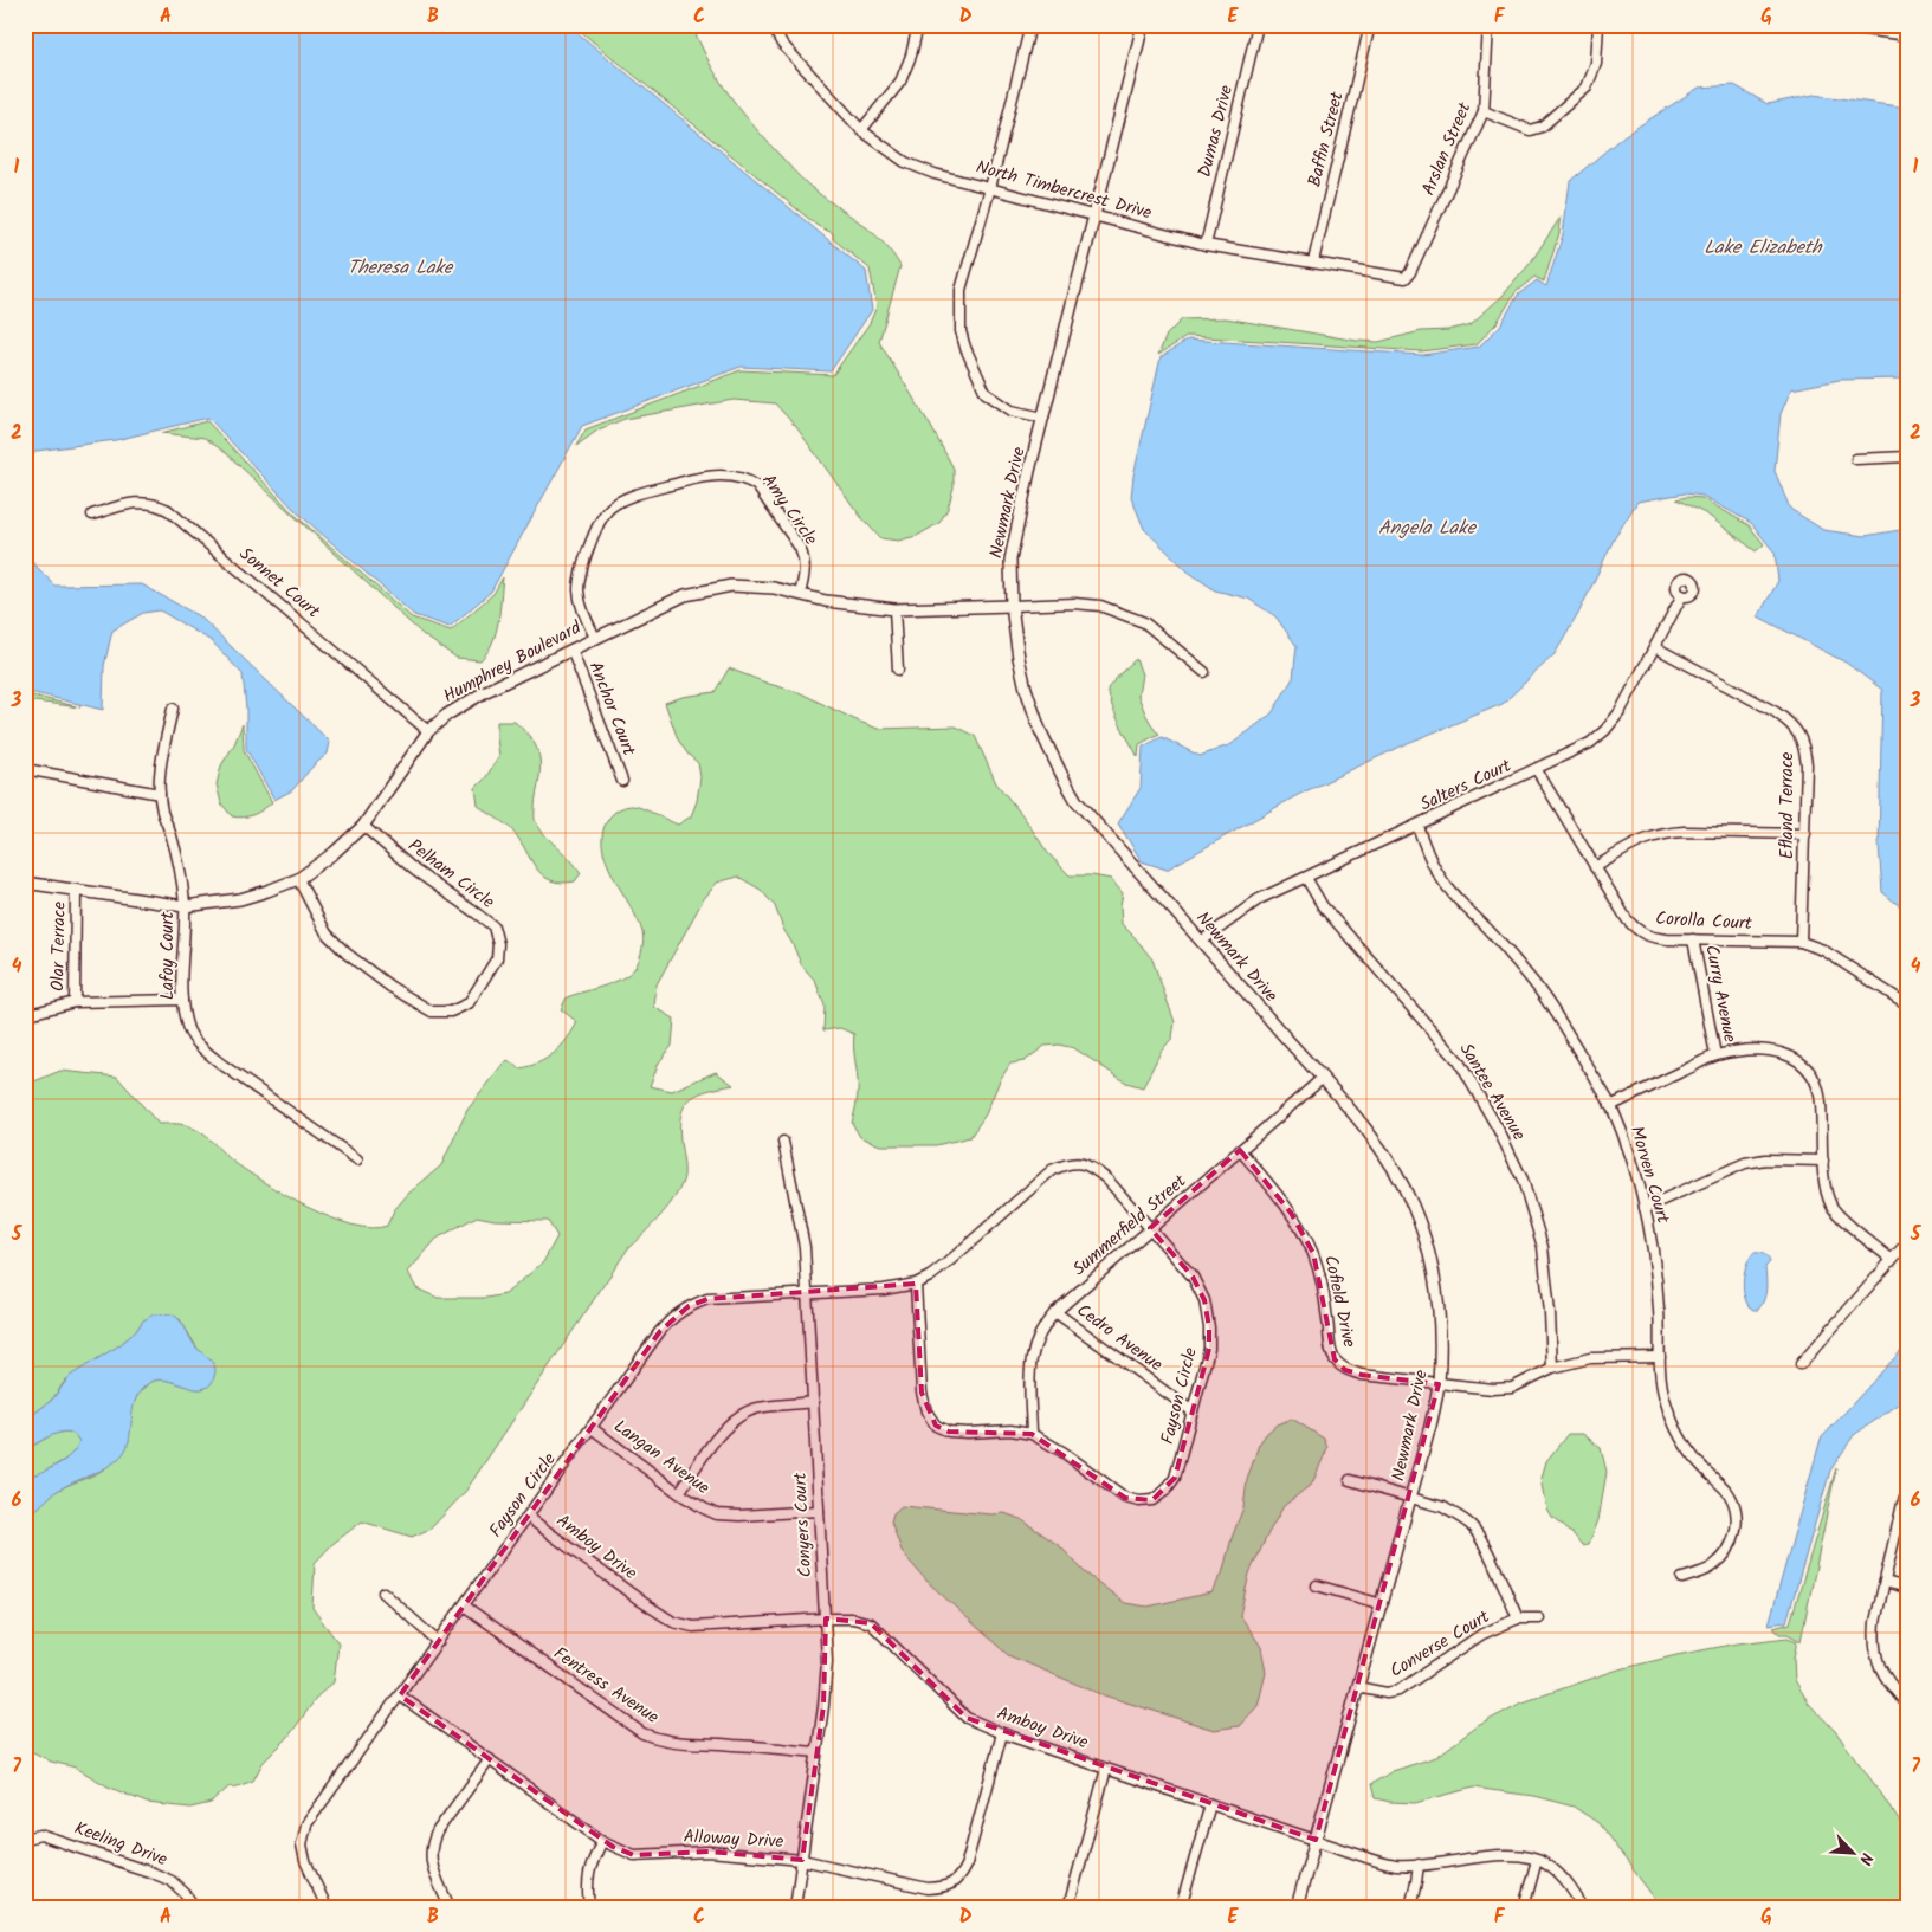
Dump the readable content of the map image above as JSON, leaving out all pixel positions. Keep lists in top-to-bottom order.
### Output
{
  "streets": {
    "street": [
      "Dumas Drive",
      "Baffin Street",
      "Arslan Street",
      "North Timbercrest Drive",
      "Newmark Drive",
      "Amy Circle",
      "Sonnet Court",
      "Humphrey Boulevard",
      "Anchor Court",
      "Salters Court",
      "Efland Terrace",
      "Pelham Circle",
      "Corolla Court",
      "Olar Terrace",
      "Lafoy Court",
      "Curry Avenue",
      "Santee Avenue",
      "Morven Court",
      "Summerfield Street",
      "Cofield Drive",
      "Cedro Avenue",
      "Fayson Circle",
      "Langan Avenue",
      "Conyers Court",
      "Amboy Drive",
      "Converse Court",
      "Fentress Avenue",
      "Alloway Drive",
      "Keeling Drive"
    ]
  },
  "crossings": [
    ["Dumas Drive", "North Timbercrest Drive"],
    ["Baffin Street", "North Timbercrest Drive"],
    ["Arslan Street", "North Timbercrest Drive"],
    ["North Timbercrest Drive", "Newmark Drive"],
    ["Newmark Drive", "Humphrey Boulevard"],
    ["Newmark Drive", "Salters Court"],
    ["Newmark Drive", "Summerfield Street"],
    ["Newmark Drive", "Cofield Drive"],
    ["Newmark Drive", "Amboy Drive"],
    ["Newmark Drive", "Converse Court"],
    ["Amy Circle", "Humphrey Boulevard"],
    ["Sonnet Court", "Humphrey Boulevard"],
    ["Humphrey Boulevard", "Anchor Court"],
    ["Humphrey Boulevard", "Pelham Circle"],
    ["Humphrey Boulevard", "Olar Terrace"],
    ["Humphrey Boulevard", "Lafoy Court"],
    ["Salters Court", "Efland Terrace"],
    ["Salters Court", "Corolla Court"],
    ["Salters Court", "Santee Avenue"],
    ["Salters Court", "Morven Court"],
    ["Efland Terrace", "Corolla Court"],
    ["Corolla Court", "Curry Avenue"],
    ["Santee Avenue", "Cofield Drive"],
    ["Morven Court", "Cofield Drive"],
    ["Summerfield Street", "Cofield Drive"],
    ["Summerfield Street", "Cedro Avenue"],
    ["Summerfield Street", "Fayson Circle"],
    ["Cedro Avenue", "Fayson Circle"],
    ["Fayson Circle", "Langan Avenue"],
    ["Fayson Circle", "Conyers Court"],
    ["Fayson Circle", "Amboy Drive"],
    ["Fayson Circle", "Fentress Avenue"],
    ["Fayson Circle", "Alloway Drive"],
    ["Langan Avenue", "Conyers Court"],
    ["Conyers Court", "Amboy Drive"],
    ["Conyers Court", "Fentress Avenue"],
    ["Conyers Court", "Alloway Drive"],
    ["Amboy Drive", "Alloway Drive"]
  ],
  "water": ["Lake Elizabeth", "Theresa Lake", "Angela Lake"],
  "north": "bottom right",
  "grid": {
    "columns": [
      "A",
      "B",
      "C",
      "D",
      "E",
      "F",
      "G"
    ],
    "rows": [
      "1",
      "2",
      "3",
      "4",
      "5",
      "6",
      "7"
    ]
  }
}
